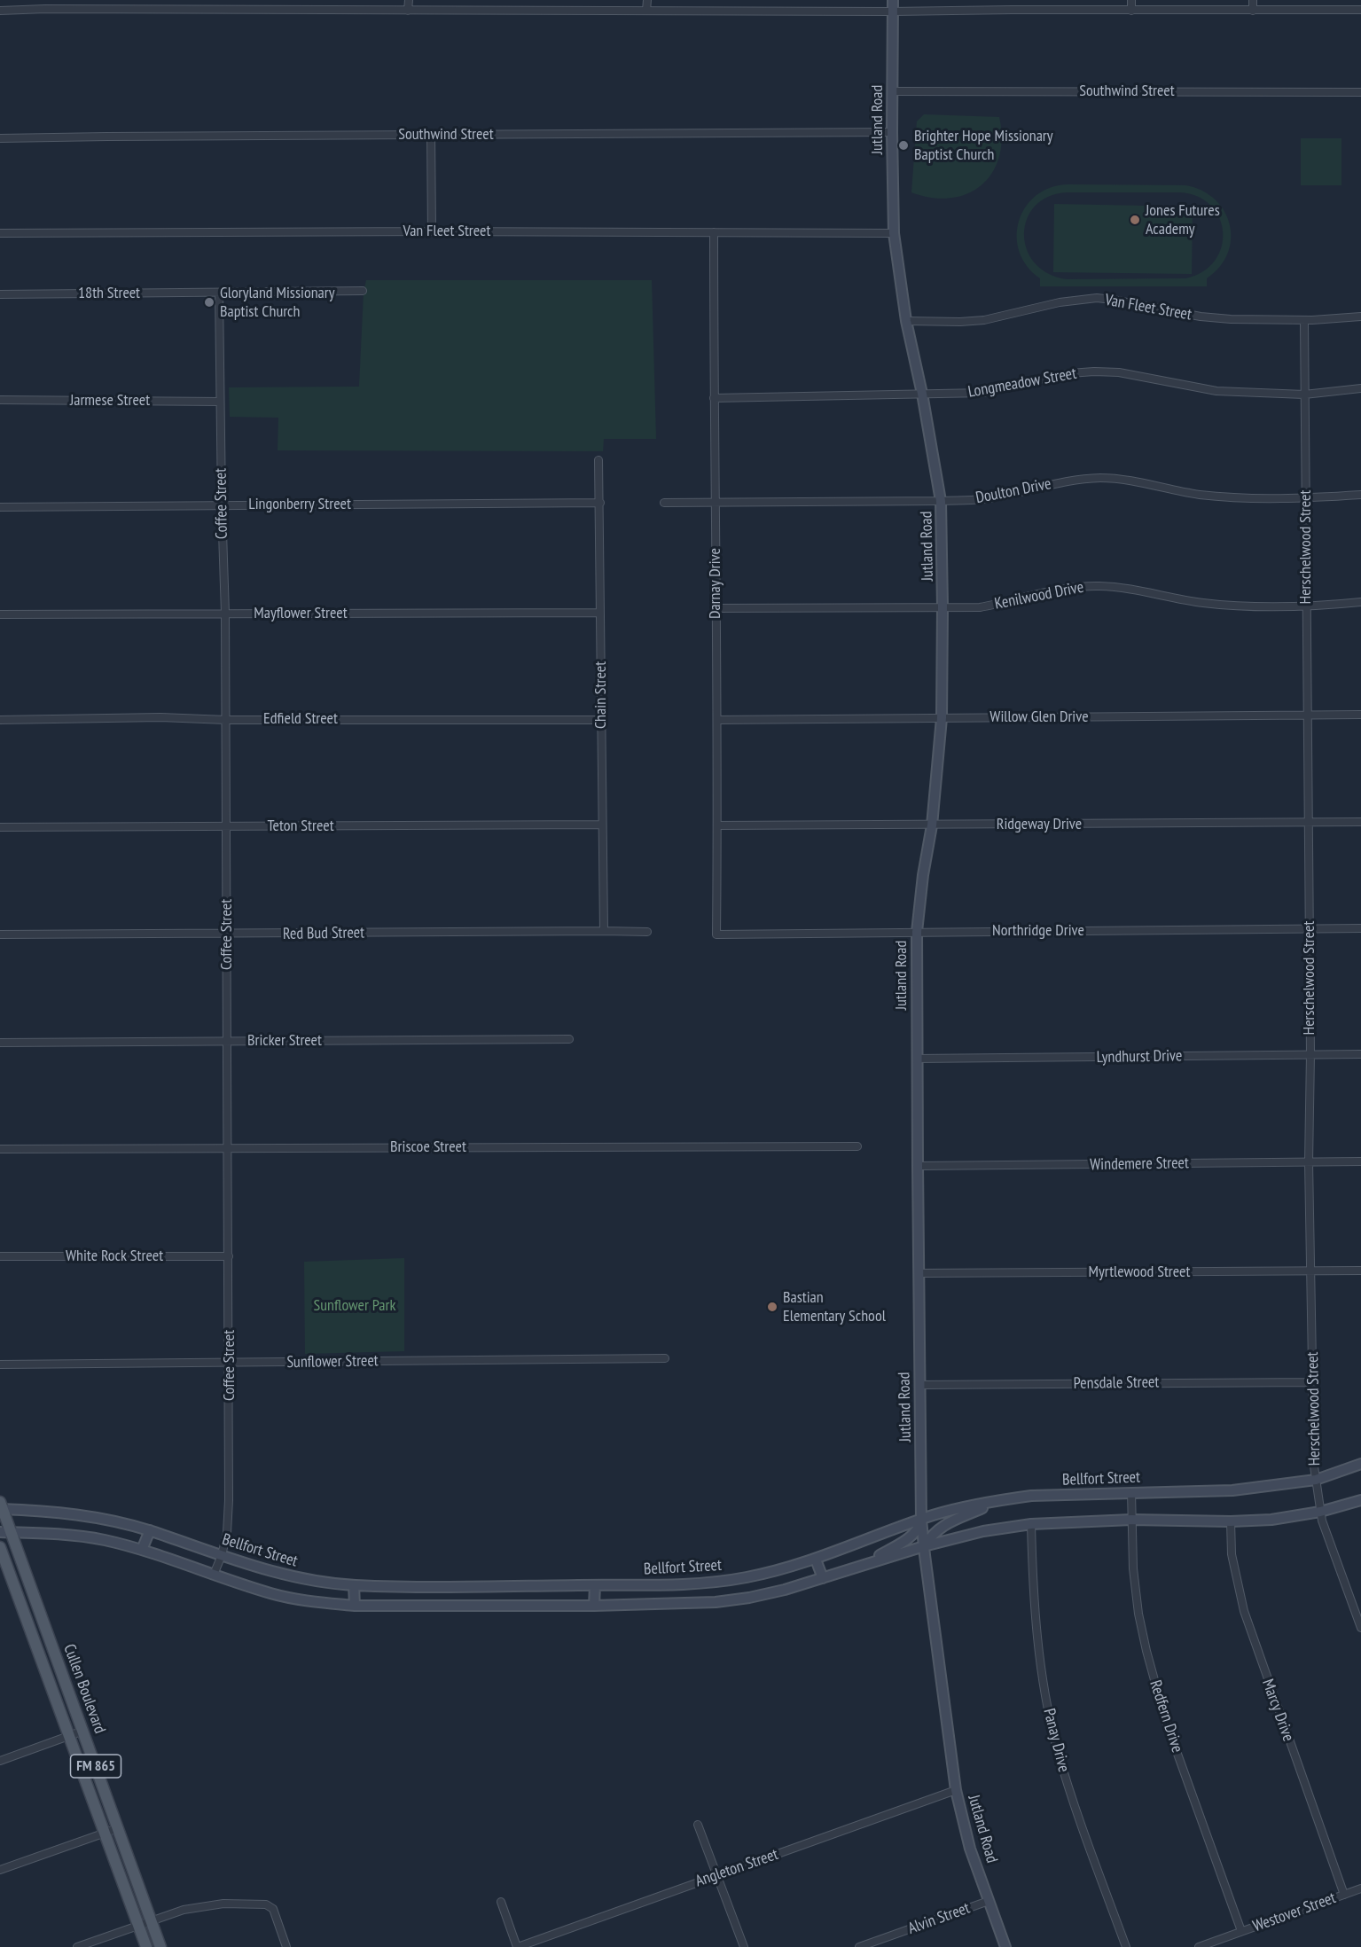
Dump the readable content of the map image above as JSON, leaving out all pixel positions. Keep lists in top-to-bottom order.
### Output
{
  "streets": {
    "main road": [
      "Jutland Road",
      "Bellfort Street",
      "Cullen Boulevard",
      "FM 865"
    ],
    "street": [
      "Southwind Street",
      "Van Fleet Street",
      "18th Street",
      "Longmeadow Street",
      "Jarmese Street",
      "Doulton Drive",
      "Coffee Street",
      "Lingonberry Street",
      "Herschelwood Street",
      "Darnay Drive",
      "Kenilwood Drive",
      "Mayflower Street",
      "Chain Street",
      "Willow Glen Drive",
      "Edfield Street",
      "Ridgeway Drive",
      "Teton Street",
      "Northridge Drive",
      "Red Bud Street",
      "Bricker Street",
      "Lyndhurst Drive",
      "Briscoe Street",
      "Windemere Street",
      "White Rock Street",
      "Myrtlewood Street",
      "Sunflower Street",
      "Pensdale Street",
      "Marcy Drive",
      "Redfern Drive",
      "Panay Drive",
      "Angleton Street",
      "Westover Street",
      "Alvin Street"
    ]
  },
  "crossings": [
    ["Southwind Street", "Jutland Road"],
    ["Jutland Road", "Van Fleet Street"],
    ["Jutland Road", "Longmeadow Street"],
    ["Jutland Road", "Doulton Drive"],
    ["Jutland Road", "Kenilwood Drive"],
    ["Jutland Road", "Willow Glen Drive"],
    ["Jutland Road", "Ridgeway Drive"],
    ["Jutland Road", "Northridge Drive"],
    ["Jutland Road", "Lyndhurst Drive"],
    ["Jutland Road", "Windemere Street"],
    ["Jutland Road", "Myrtlewood Street"],
    ["Jutland Road", "Pensdale Street"],
    ["Jutland Road", "Bellfort Street"],
    ["Jutland Road", "Angleton Street"],
    ["Jutland Road", "Alvin Street"],
    ["Van Fleet Street", "Herschelwood Street"],
    ["Van Fleet Street", "Darnay Drive"],
    ["18th Street", "Coffee Street"],
    ["Longmeadow Street", "Herschelwood Street"],
    ["Longmeadow Street", "Darnay Drive"],
    ["Jarmese Street", "Coffee Street"],
    ["Doulton Drive", "Herschelwood Street"],
    ["Doulton Drive", "Darnay Drive"],
    ["Coffee Street", "Lingonberry Street"],
    ["Coffee Street", "Mayflower Street"],
    ["Coffee Street", "Edfield Street"],
    ["Coffee Street", "Teton Street"],
    ["Coffee Street", "Red Bud Street"],
    ["Coffee Street", "Bricker Street"],
    ["Coffee Street", "Briscoe Street"],
    ["Coffee Street", "White Rock Street"],
    ["Coffee Street", "Sunflower Street"],
    ["Coffee Street", "Bellfort Street"],
    ["Lingonberry Street", "Chain Street"],
    ["Herschelwood Street", "Kenilwood Drive"],
    ["Herschelwood Street", "Willow Glen Drive"],
    ["Herschelwood Street", "Ridgeway Drive"],
    ["Herschelwood Street", "Northridge Drive"],
    ["Herschelwood Street", "Lyndhurst Drive"],
    ["Herschelwood Street", "Windemere Street"],
    ["Herschelwood Street", "Myrtlewood Street"],
    ["Herschelwood Street", "Pensdale Street"],
    ["Herschelwood Street", "Bellfort Street"],
    ["Darnay Drive", "Kenilwood Drive"],
    ["Darnay Drive", "Willow Glen Drive"],
    ["Darnay Drive", "Ridgeway Drive"],
    ["Darnay Drive", "Northridge Drive"],
    ["Mayflower Street", "Chain Street"],
    ["Chain Street", "Edfield Street"],
    ["Chain Street", "Teton Street"],
    ["Chain Street", "Red Bud Street"],
    ["Bellfort Street", "Cullen Boulevard"],
    ["Bellfort Street", "Redfern Drive"],
    ["Marcy Drive", "Westover Street"],
    ["Redfern Drive", "Westover Street"]
  ],
  "parks": ["Sunflower Park"],
  "places": [
    "Brighter Hope Missionary Baptist Church",
    "Jones Futures Academy",
    "Gloryland Missionary Baptist Church",
    "Bastian Elementary School"
  ]
}
